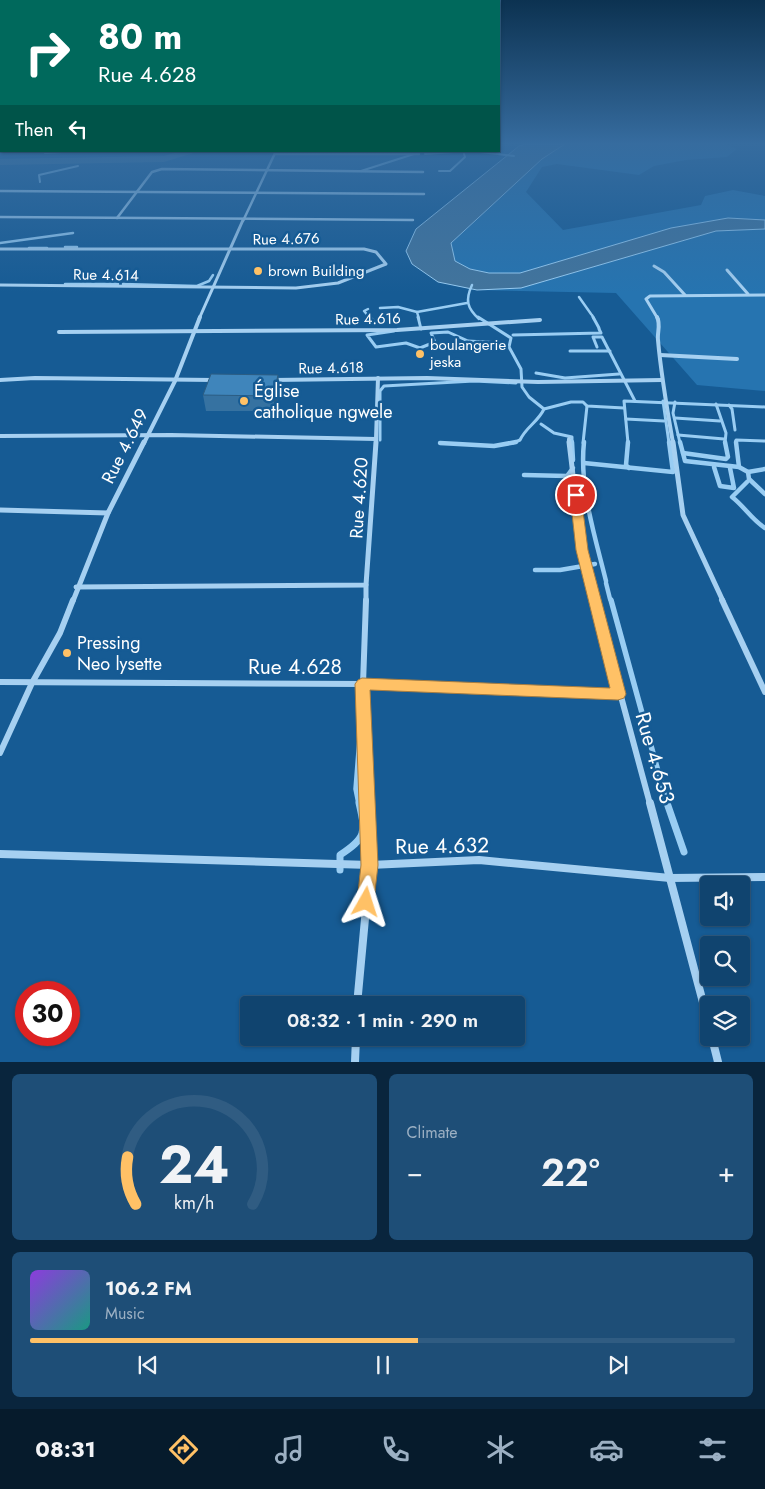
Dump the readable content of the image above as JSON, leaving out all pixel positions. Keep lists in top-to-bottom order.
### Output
{
  "streets": {
    "street": [
      "Rue 4.676",
      "Rue 4.614",
      "Rue 4.616",
      "Rue 4.618",
      "Rue 4.649",
      "Rue 4.620",
      "Rue 4.628",
      "Rue 4.653",
      "Rue 4.632"
    ]
  },
  "crossings": [
    ["Rue 4.676", "Rue 4.614"],
    ["Rue 4.676", "Rue 4.649"],
    ["Rue 4.614", "Rue 4.649"],
    ["Rue 4.616", "Rue 4.649"],
    ["Rue 4.649", "Rue 4.620"],
    ["Rue 4.649", "Rue 4.628"],
    ["Rue 4.620", "Rue 4.628"],
    ["Rue 4.620", "Rue 4.632"],
    ["Rue 4.628", "Rue 4.653"],
    ["Rue 4.653", "Rue 4.632"]
  ],
  "places": [
    "brown Building",
    "boulangerie jeska",
    "Église catholique ngwele",
    "Pressing Neo lysette"
  ],
  "page": {
    "turn": ["80 m", "Rue 4.628"],
    "then": "Then",
    "limit": "30",
    "trip": "08:32 · 1 min · 290 m",
    "tile": "Climate",
    "heat": ["−", "22°", "+"],
    "song": ["106.2 FM", "Music"],
    "tabs": "08:31",
    "gauge": ["24", "km/h"]
  }
}
